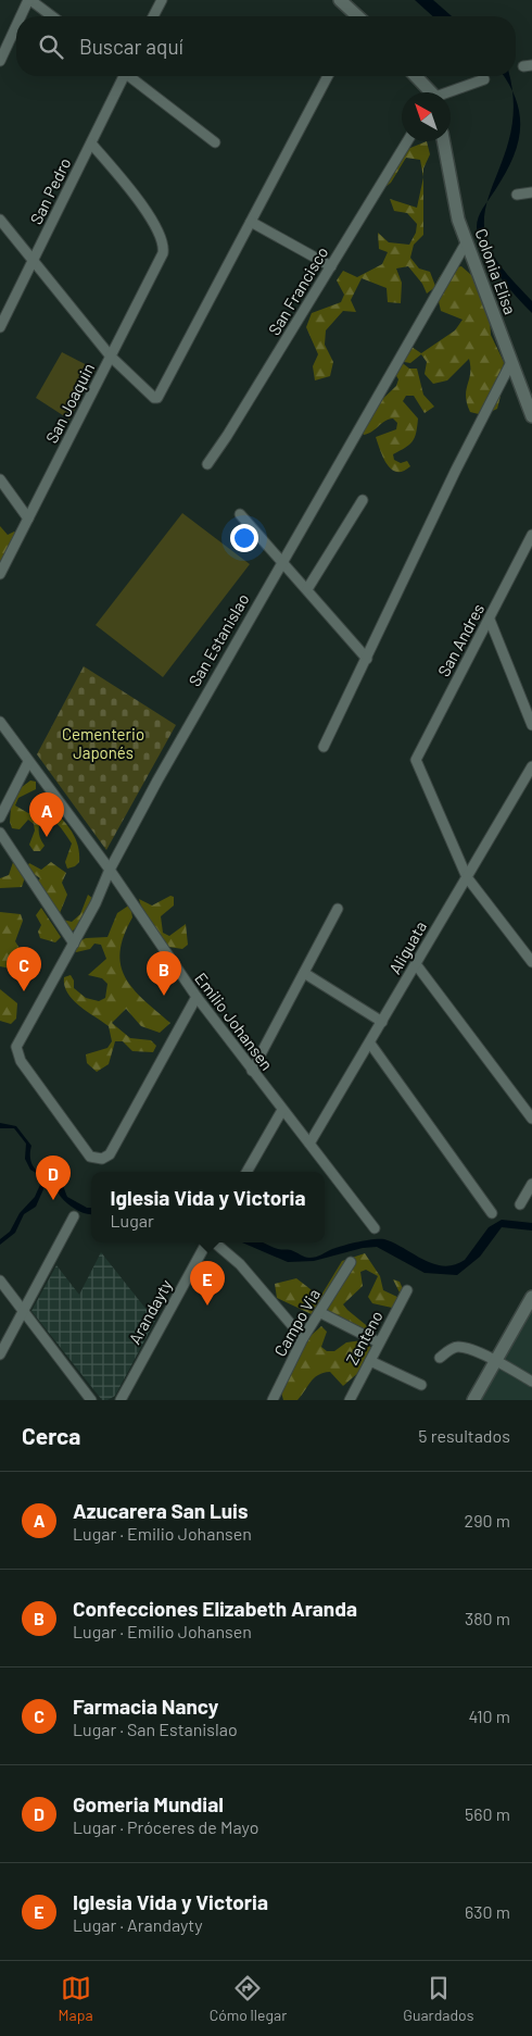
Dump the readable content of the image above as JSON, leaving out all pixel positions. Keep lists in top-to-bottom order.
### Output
{
  "streets": {
    "street": [
      "San Pedro",
      "Colonia Elisa",
      "San Francisco",
      "San Joaquin",
      "San Estanislao",
      "San Andres",
      "Aliguata",
      "Emilio Johansen",
      "Arandayty",
      "Campo Via",
      "Zenteno"
    ]
  },
  "crossings": [
    ["San Pedro", "San Joaquin"],
    ["Colonia Elisa", "San Estanislao"],
    ["San Estanislao", "Emilio Johansen"],
    ["San Andres", "Aliguata"],
    ["Aliguata", "Emilio Johansen"]
  ],
  "parks": ["Cementerio Japonés"],
  "north": "top left",
  "page": {
    "search": "Buscar aquí",
    "pins": [
      "A",
      "C",
      "B",
      "D",
      "E"
    ],
    "popup": ["Iglesia Vida y Victoria", "Lugar"],
    "heading": ["Cerca", "5 resultados"],
    "list": [
      {
        "mark": "A",
        "name": "Azucarera San Luis",
        "note": "Lugar · Emilio Johansen",
        "value": "290 m"
      },
      {
        "mark": "B",
        "name": "Confecciones Elizabeth Aranda",
        "note": "Lugar · Emilio Johansen",
        "value": "380 m"
      },
      {
        "mark": "C",
        "name": "Farmacia Nancy",
        "note": "Lugar · San Estanislao",
        "value": "410 m"
      },
      {
        "mark": "D",
        "name": "Gomeria Mundial",
        "note": "Lugar · Próceres de Mayo",
        "value": "560 m"
      },
      {
        "mark": "E",
        "name": "Iglesia Vida y Victoria",
        "note": "Lugar · Arandayty",
        "value": "630 m"
      }
    ],
    "nav": ["Mapa", "Cómo llegar", "Guardados"]
  }
}
